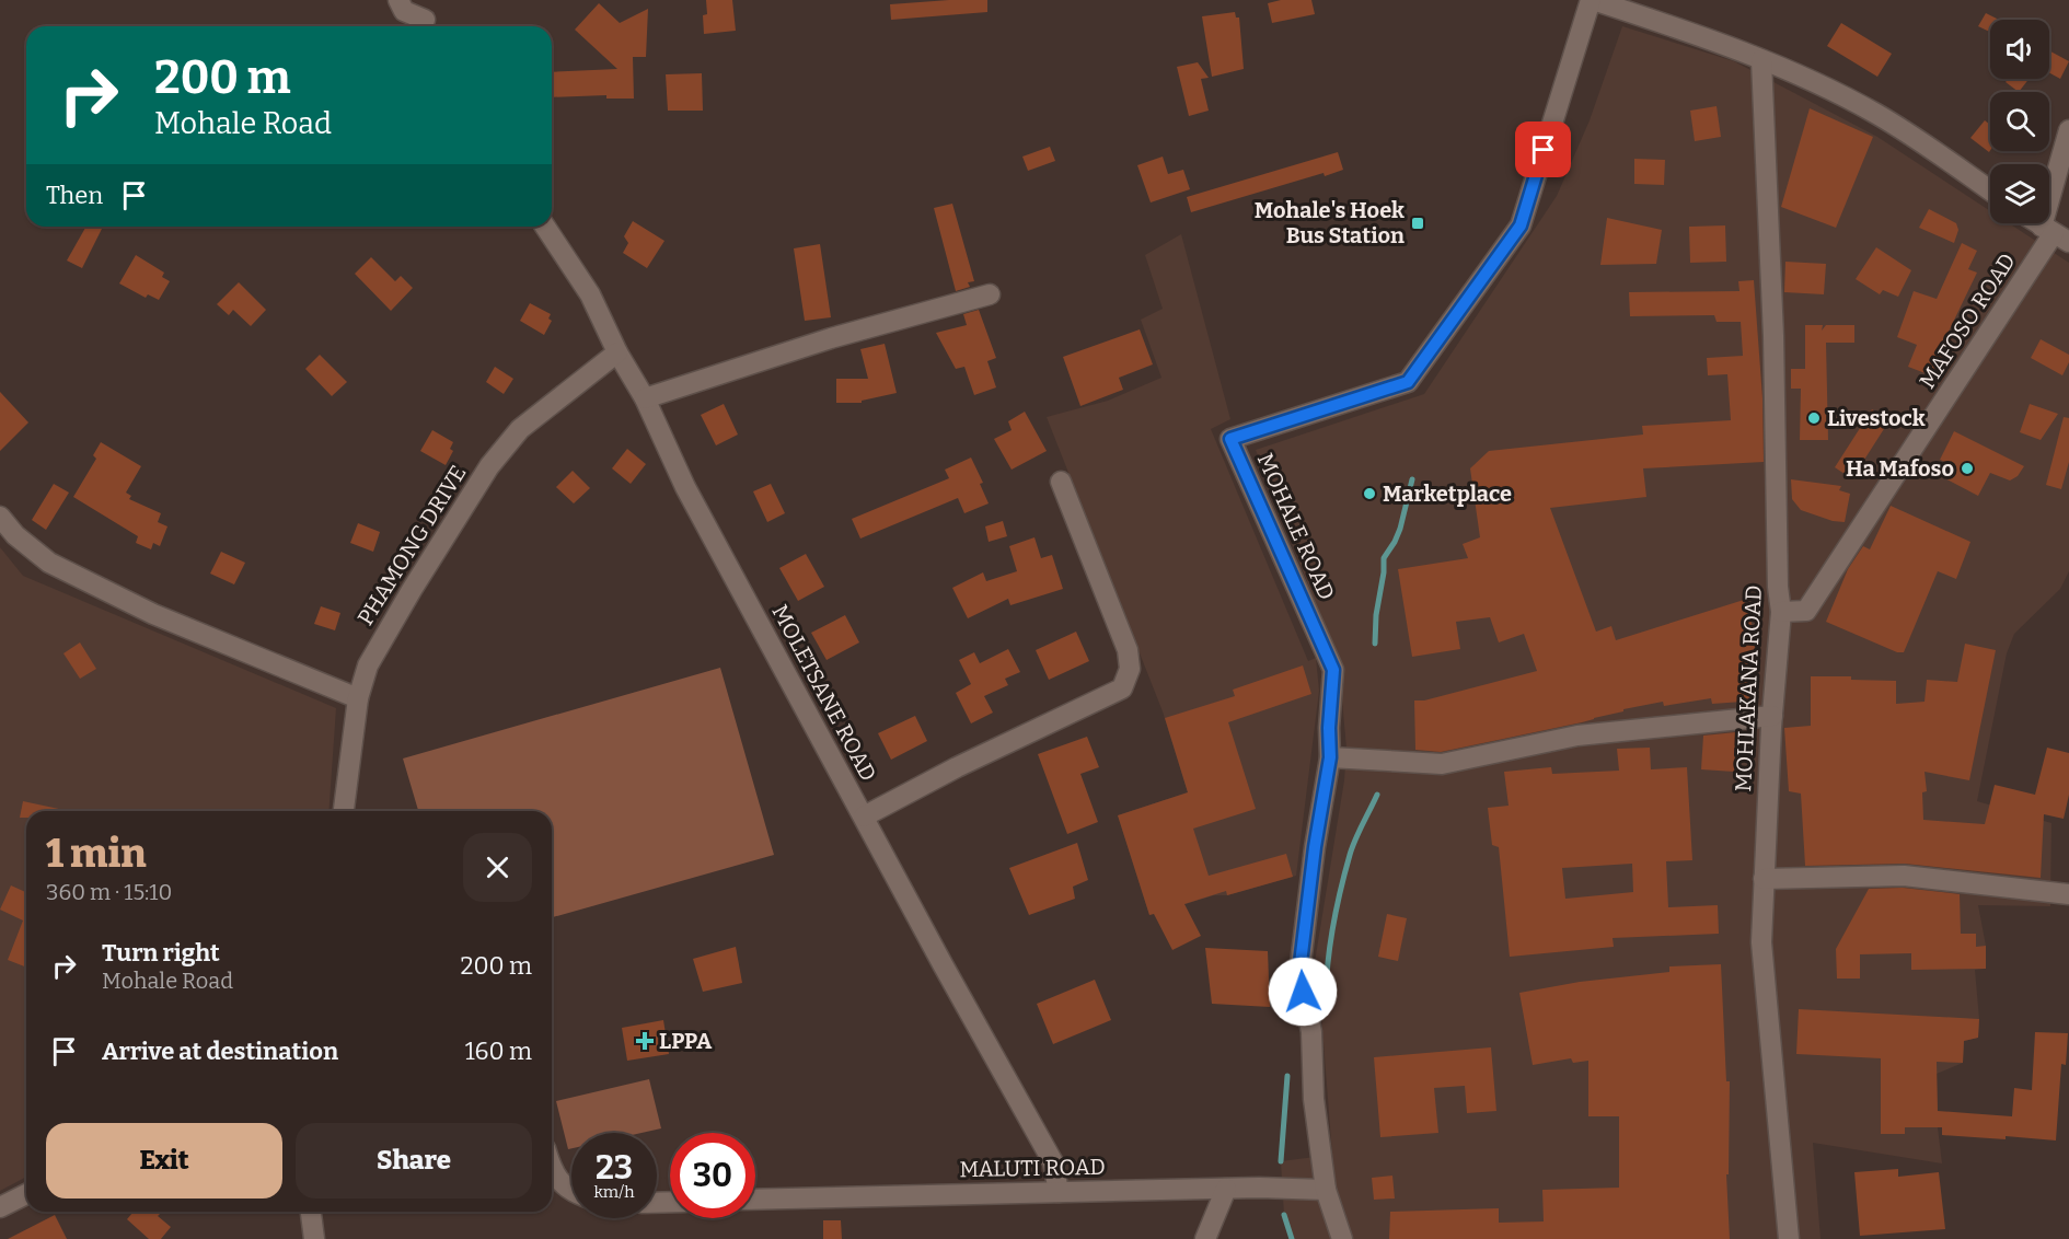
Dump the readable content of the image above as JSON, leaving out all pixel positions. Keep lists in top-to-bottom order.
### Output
{
  "streets": {
    "street": [
      "MAFOSO ROAD",
      "MOHALE ROAD",
      "PHAMONG DRIVE",
      "MOHLAKANA ROAD",
      "MOLETSANE ROAD",
      "MALUTI ROAD"
    ]
  },
  "crossings": [
    ["MAFOSO ROAD", "MOHLAKANA ROAD"],
    ["MOHALE ROAD", "MALUTI ROAD"],
    ["PHAMONG DRIVE", "MOLETSANE ROAD"],
    ["MOLETSANE ROAD", "MALUTI ROAD"]
  ],
  "places": {
    "transit": ["Mohale's Hoek Bus Station"],
    "other": ["Livestock", "Ha Mafoso", "Marketplace"],
    "health": ["LPPA"]
  },
  "page": {
    "turn": ["200 m", "Mohale Road"],
    "then": "Then",
    "heading": ["1 min", "360 m · 15:10"],
    "list": [
      {
        "name": "Turn right",
        "note": "Mohale Road",
        "value": "200 m"
      },
      {
        "name": "Arrive at destination",
        "value": "160 m"
      }
    ],
    "buttons": ["Exit", "Share"],
    "speed": "23 km/h",
    "limit": "30"
  }
}
